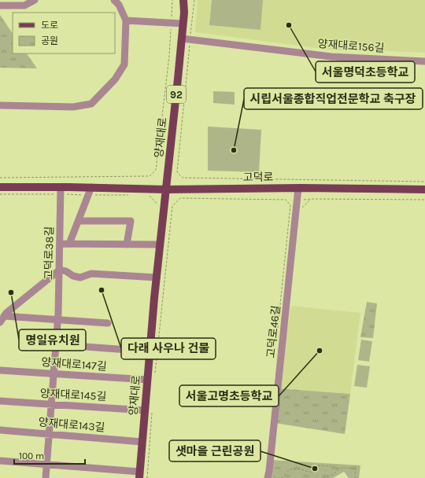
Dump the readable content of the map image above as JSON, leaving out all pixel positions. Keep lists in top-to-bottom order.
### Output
{
  "streets": {
    "main road": ["92", "양재대로", "고덕로"],
    "street": [
      "양재대로156길",
      "고덕로38길",
      "고덕로46길",
      "양재대로147길",
      "양재대로145길",
      "양재대로143길"
    ]
  },
  "crossings": [
    ["양재대로156길", "양재대로"],
    ["양재대로", "고덕로"],
    ["양재대로", "양재대로147길"],
    ["양재대로", "양재대로145길"],
    ["양재대로", "양재대로143길"],
    ["고덕로", "고덕로38길"],
    ["고덕로", "고덕로46길"],
    ["고덕로38길", "양재대로147길"],
    ["고덕로38길", "양재대로145길"],
    ["고덕로38길", "양재대로143길"]
  ],
  "places": [
    "서울명덕초등학교",
    "시립서울종합직업전문학교 축구장",
    "다래 사우나 건물",
    "명일유치원",
    "서울고명초등학교",
    "샛마을 근린공원"
  ],
  "legend": ["도로", "공원"],
  "scale_bar": "100 m"
}
